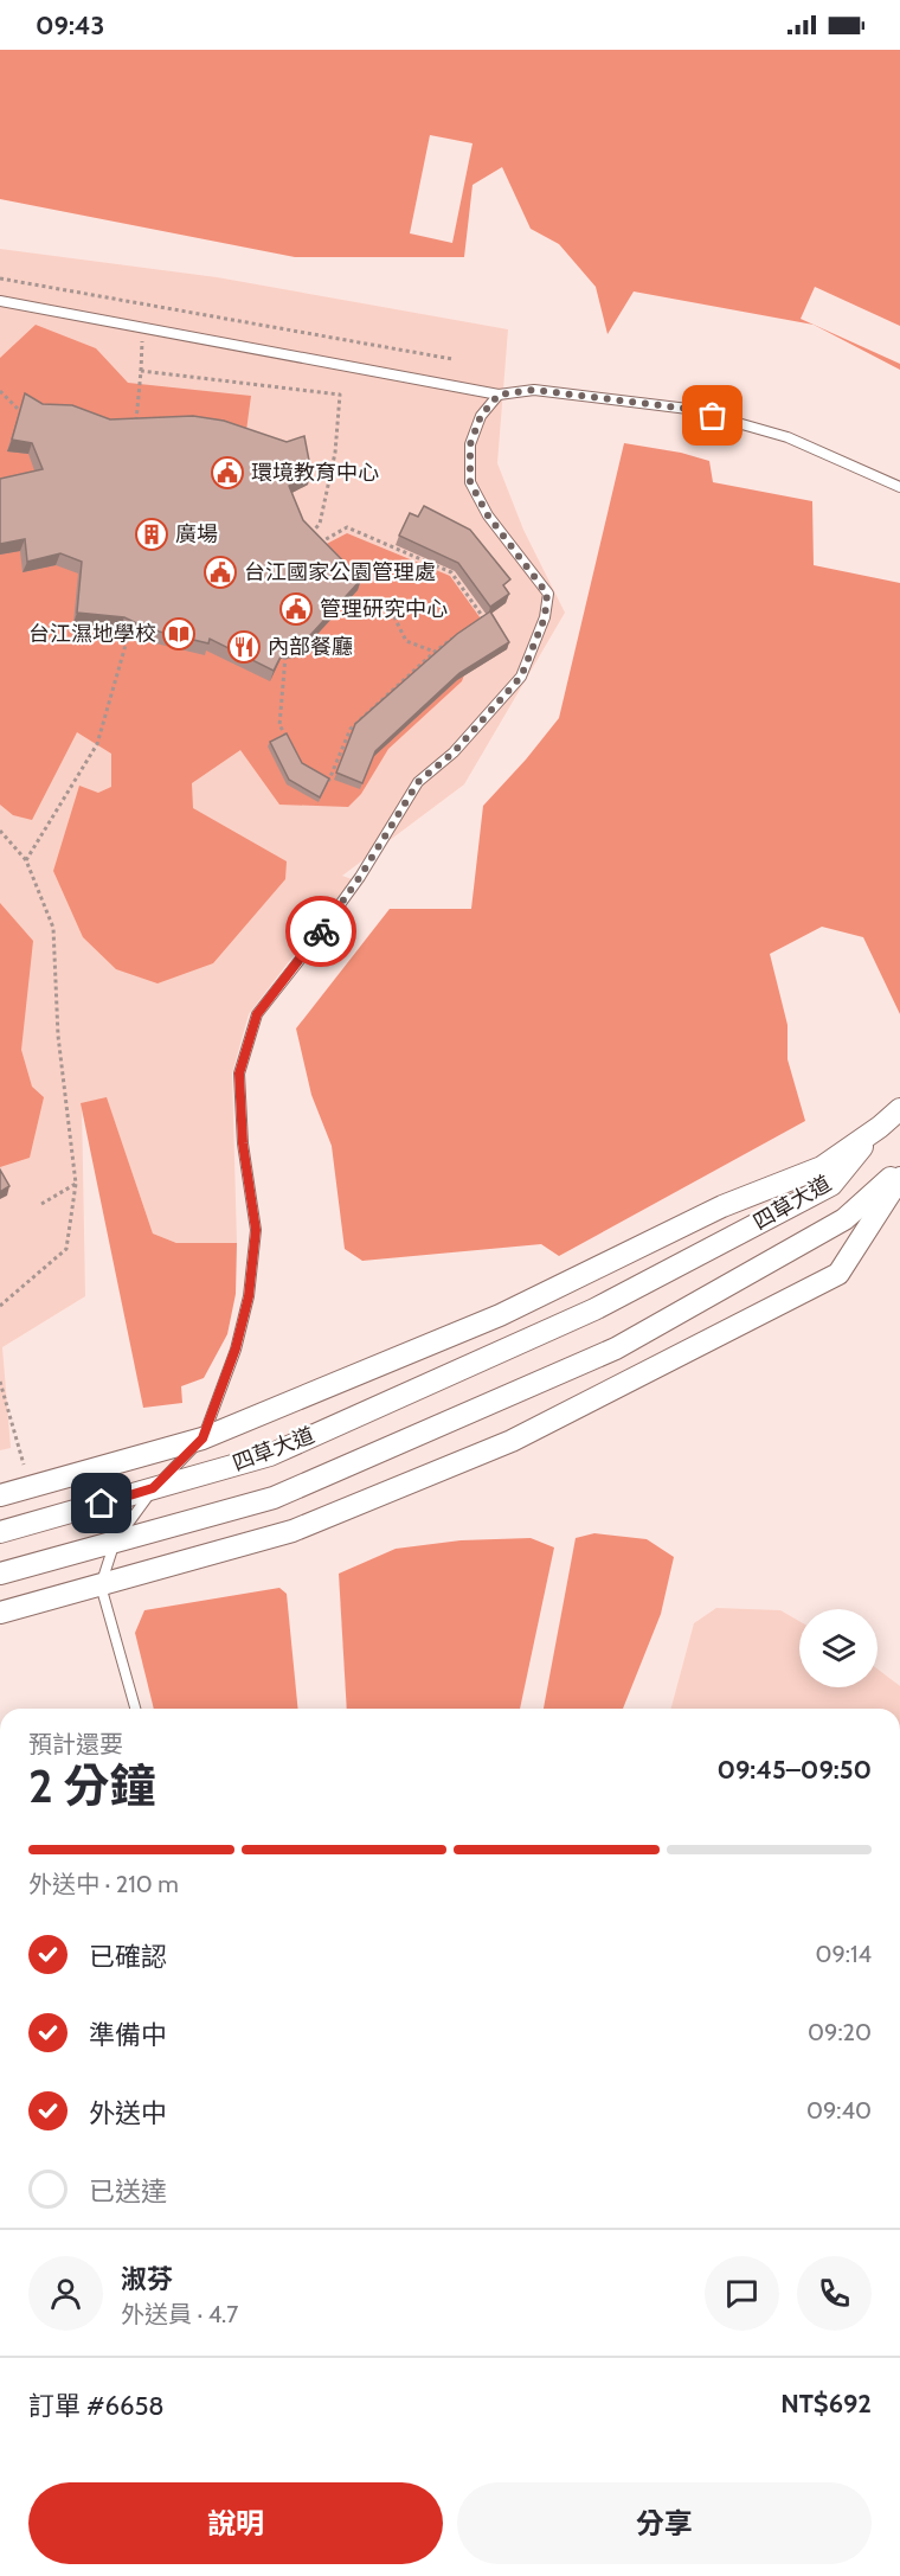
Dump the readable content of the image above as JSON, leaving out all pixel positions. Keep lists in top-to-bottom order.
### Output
{
  "streets": {
    "street": ["四草大道"]
  },
  "places": {
    "public building": ["環境教育中心", "台江國家公園管理處", "管理研究中心"],
    "building": ["廣場"],
    "library": ["台江濕地學校"],
    "restaurant": ["內部餐廳"]
  },
  "page": {
    "status": "09:43",
    "heading": ["2 分鐘", "預計還要", "09:45–09:50"],
    "panel": [
      "淑芬",
      "外送員 · 4.7",
      "訂單 #6658",
      "NT$692"
    ],
    "bar": "外送中 · 210 m",
    "list": [
      ["已確認", "09:14"],
      ["準備中", "09:20"],
      ["外送中", "09:40"],
      "已送達"
    ],
    "buttons": ["說明", "分享"]
  }
}
